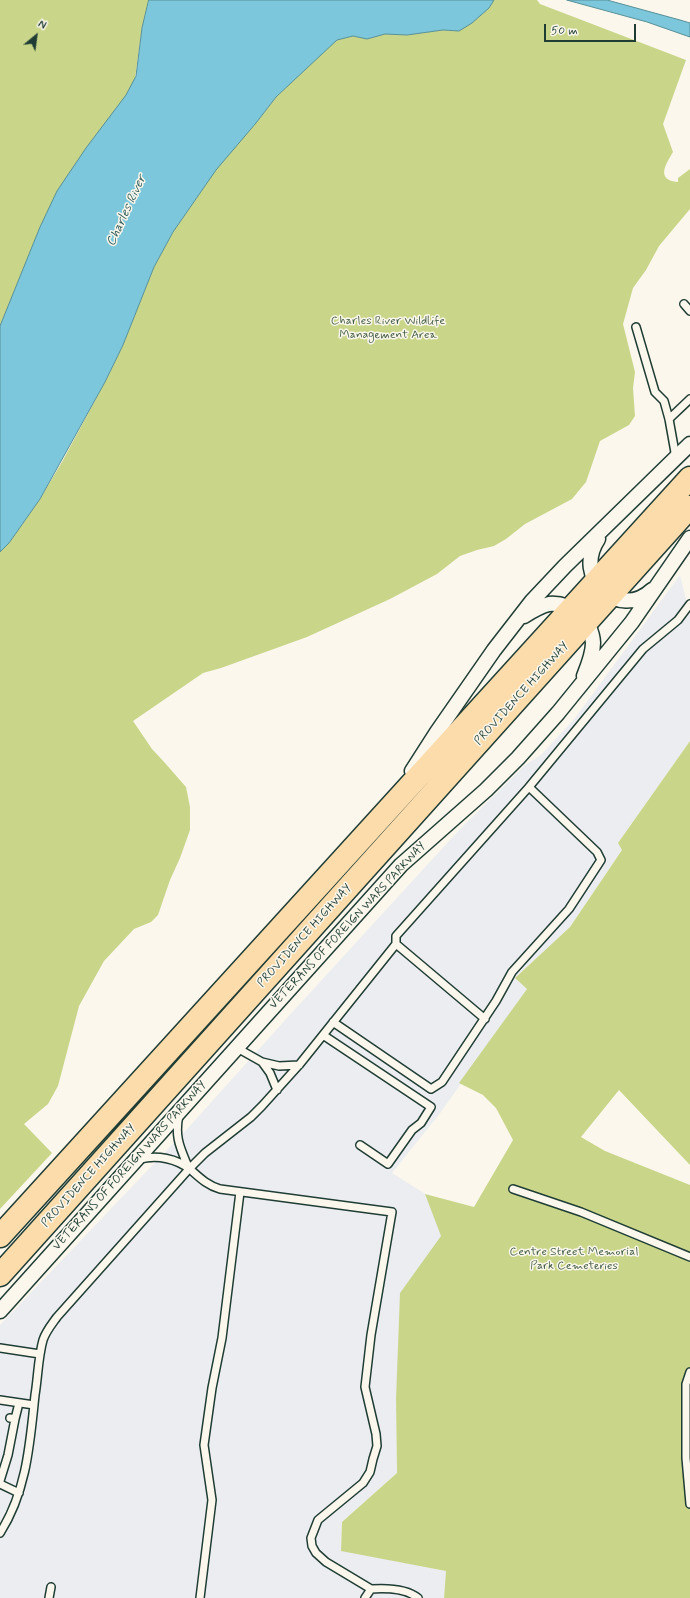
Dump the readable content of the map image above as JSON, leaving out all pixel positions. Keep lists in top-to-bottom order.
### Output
{
  "streets": {
    "highway": ["PROVIDENCE HIGHWAY"],
    "street": ["VETERANS OF FOREIGN WARS PARKWAY"]
  },
  "water": ["Charles River"],
  "parks": ["Charles River Wildlife Management Area", "Centre Street Memorial Park Cemeteries"],
  "scale_bar": "50 m",
  "north": "top right"
}
